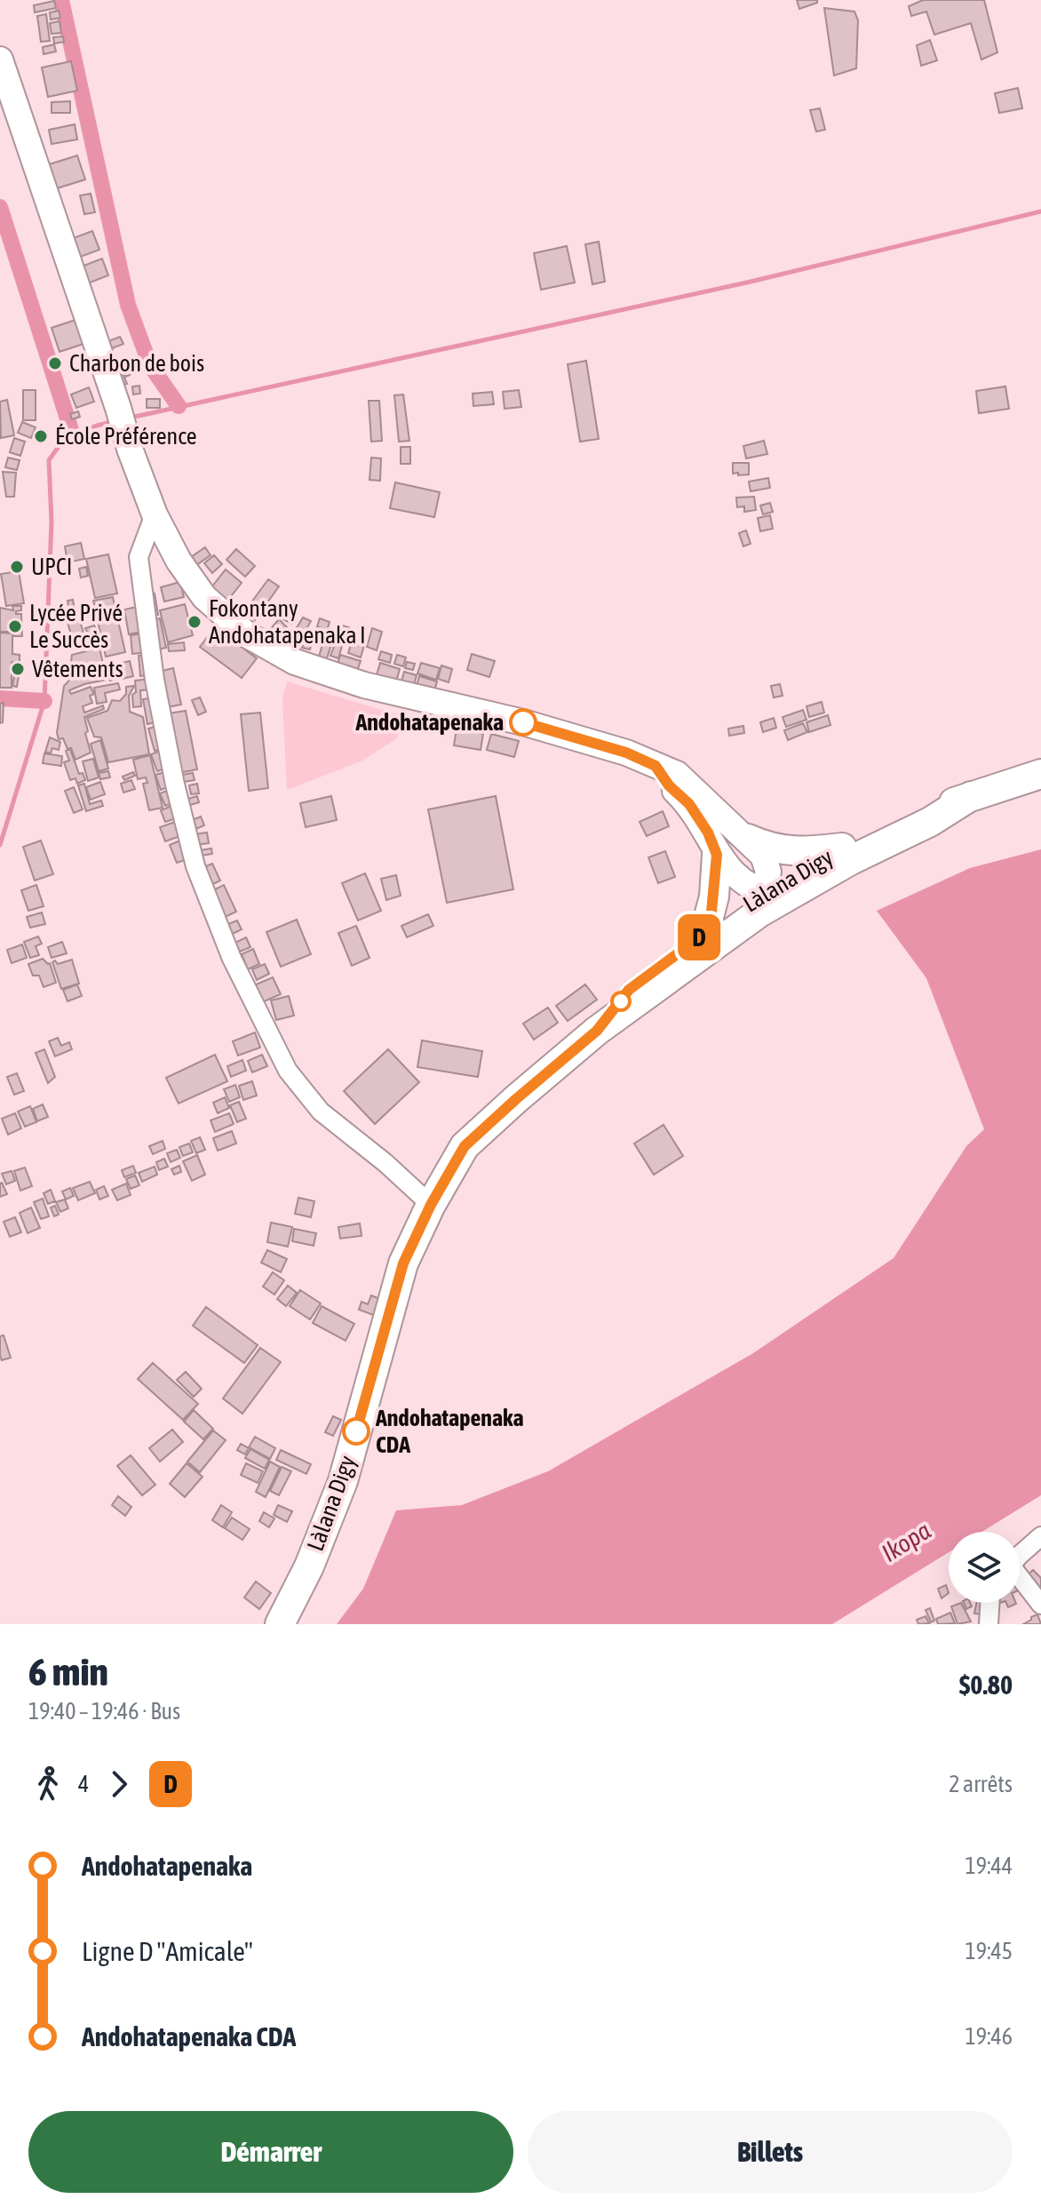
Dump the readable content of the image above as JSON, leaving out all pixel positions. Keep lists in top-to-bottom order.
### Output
{
  "streets": {
    "main road": ["Làlana Digy"]
  },
  "water": ["Ikopa"],
  "places": [
    "Charbon de bois",
    "École Préférence",
    "UPCI",
    "Fokontany Andohatapenaka I",
    "Lycée Privé Le Succès",
    "Vêtements",
    "Andohatapenaka",
    "Andohatapenaka CDA"
  ],
  "lines": ["bus line D"],
  "page": {
    "on_map": "D",
    "heading": ["6 min", "19:40 – 19:46 · Bus", "$0.80"],
    "legs": ["4", "D", "2 arrêts"],
    "list": [
      {
        "name": "Andohatapenaka",
        "value": "19:44"
      },
      {
        "name": "Ligne D \"Amicale\"",
        "value": "19:45"
      },
      {
        "name": "Andohatapenaka CDA",
        "value": "19:46"
      }
    ],
    "buttons": ["Démarrer", "Billets"]
  }
}
